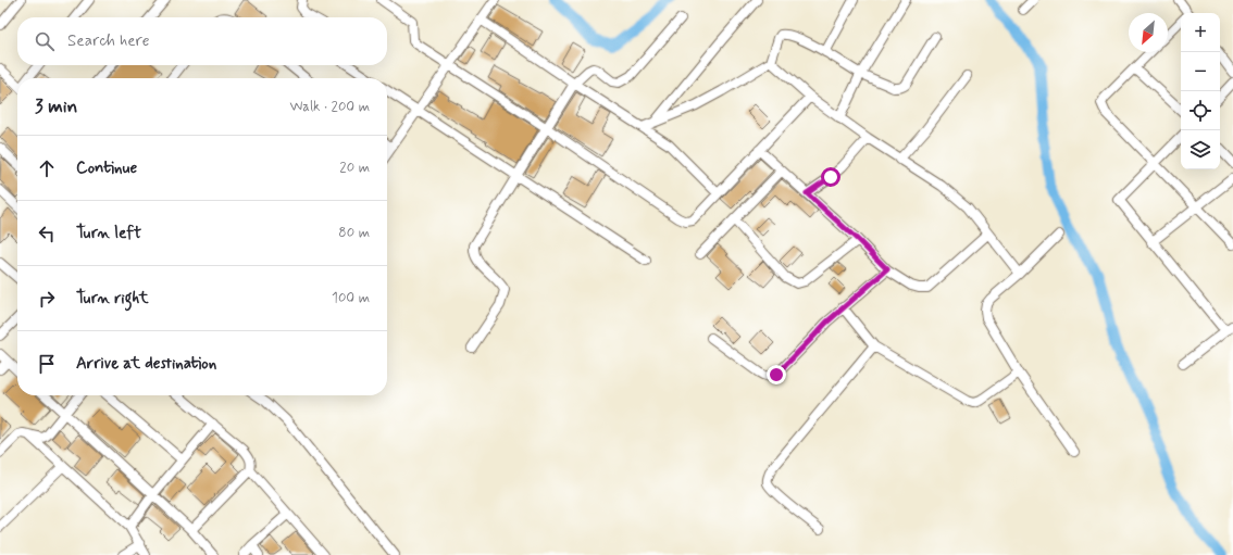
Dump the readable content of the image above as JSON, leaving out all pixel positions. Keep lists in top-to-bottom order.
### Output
{
  "north": "bottom left",
  "page": {
    "map_buttons": ["+", "−"],
    "search": "Search here",
    "heading": ["3 min", "Walk · 200 m"],
    "list": [
      ["Continue", "20 m"],
      ["Turn left", "80 m"],
      ["Turn right", "100 m"],
      "Arrive at destination"
    ]
  }
}
